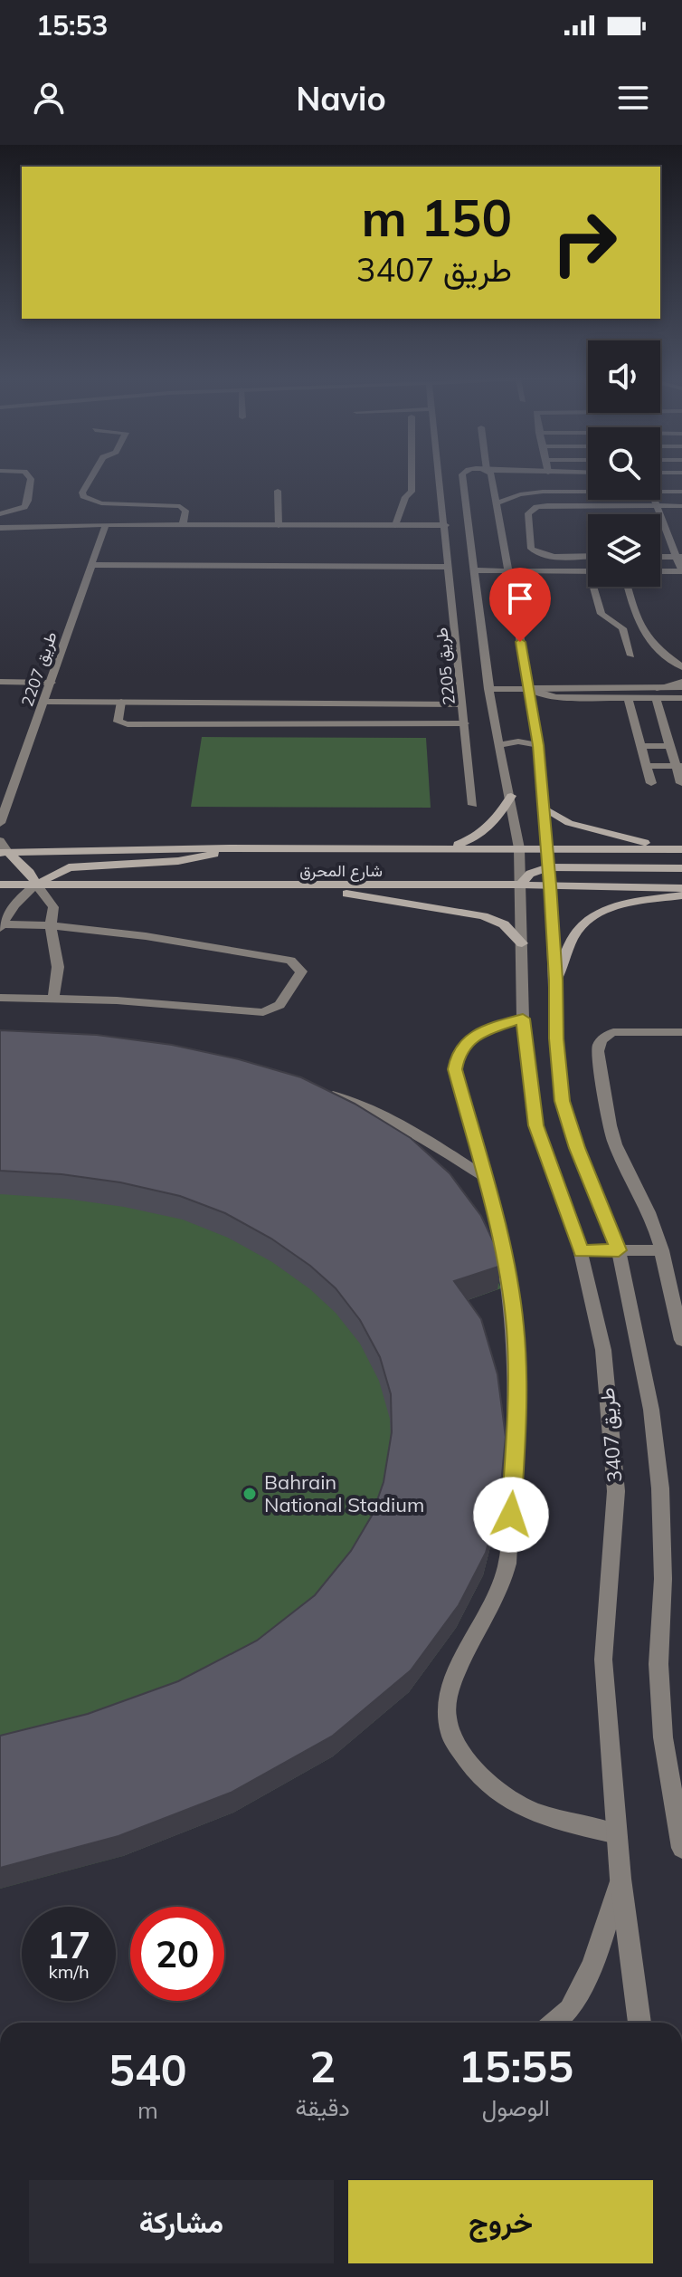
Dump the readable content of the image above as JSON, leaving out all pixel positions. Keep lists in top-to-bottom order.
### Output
{
  "streets": {
    "main road": ["شارع المحرق"],
    "street": ["طريق 2205", "طريق 2207", "طريق 3407"]
  },
  "crossings": [
    ["شارع المحرق", "طريق 3407"]
  ],
  "places": ["Bahrain National Stadium"],
  "page": {
    "status": "15:53",
    "header": "Navio",
    "turn": ["150 m", "طريق 3407"],
    "speed": "17 km/h",
    "limit": "20",
    "eta": [
      "15:55",
      "الوصول",
      "2",
      "دقيقة",
      "540",
      "m"
    ],
    "buttons": ["خروج", "مشاركة"]
  }
}
